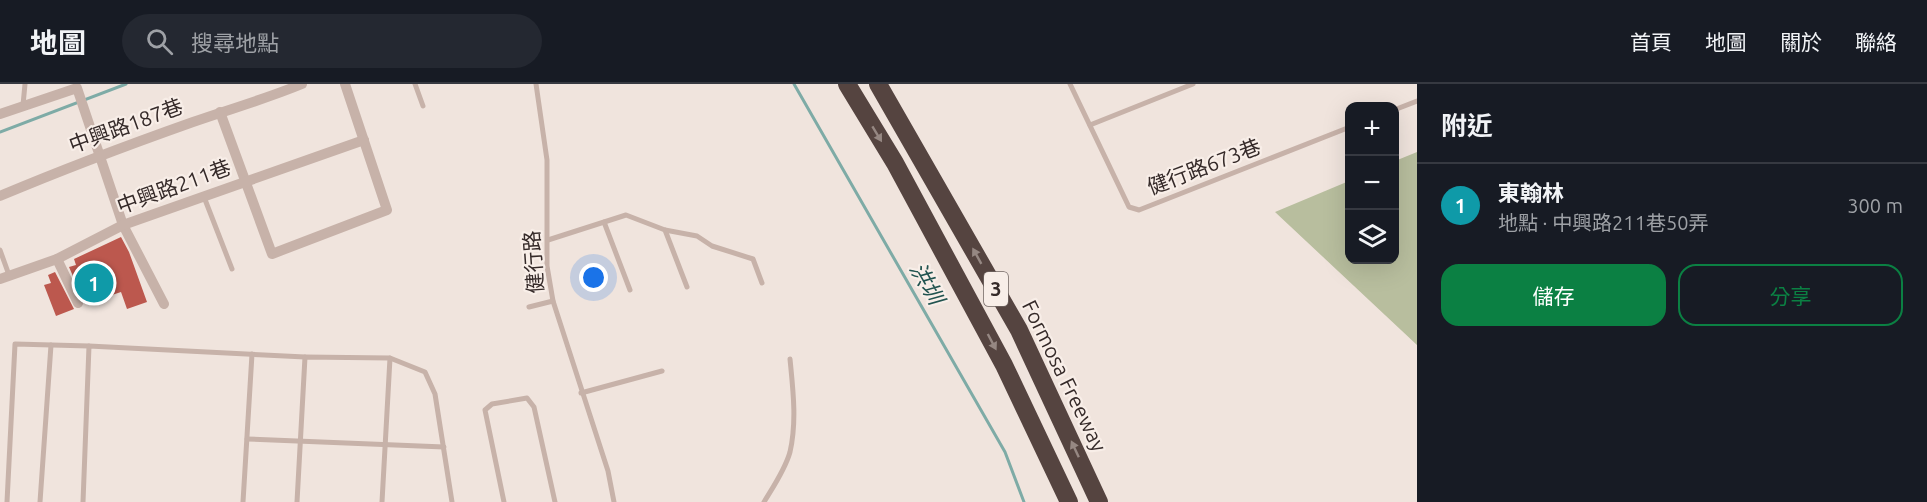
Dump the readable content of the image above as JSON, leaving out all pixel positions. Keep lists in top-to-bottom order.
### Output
{
  "streets": {
    "highway": ["3", "Formosa Freeway"],
    "street": ["中興路187巷", "中興路211巷"],
    "lane": ["健行路673巷", "健行路"]
  },
  "water": ["洪圳"],
  "page": {
    "header": "地圖",
    "search": "搜尋地點",
    "nav": [
      "首頁",
      "地圖",
      "關於",
      "聯絡"
    ],
    "heading": "附近",
    "map_buttons": ["+", "−"],
    "list": [
      {
        "mark": "1",
        "name": "東翰林",
        "note": "地點 · 中興路211巷50弄",
        "value": "300 m"
      }
    ],
    "buttons": ["儲存", "分享"],
    "pins": "1"
  }
}
